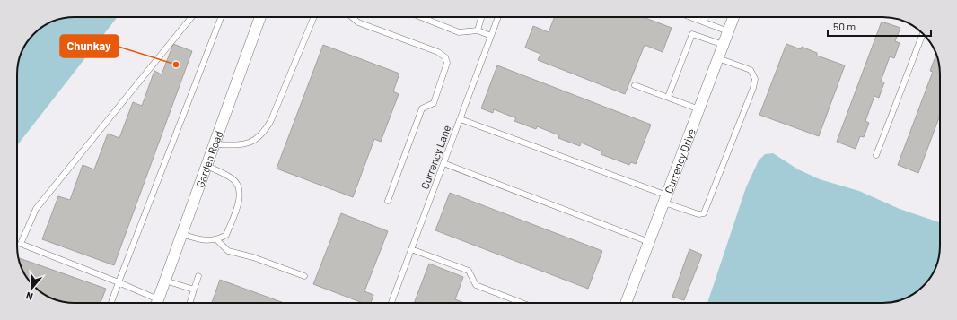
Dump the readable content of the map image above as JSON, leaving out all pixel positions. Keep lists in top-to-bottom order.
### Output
{
  "streets": {
    "street": ["Garden Road", "Currency Drive"],
    "lane": ["Currency Lane"]
  },
  "places": ["Chunkay"],
  "scale_bar": "50 m",
  "north": "bottom"
}
